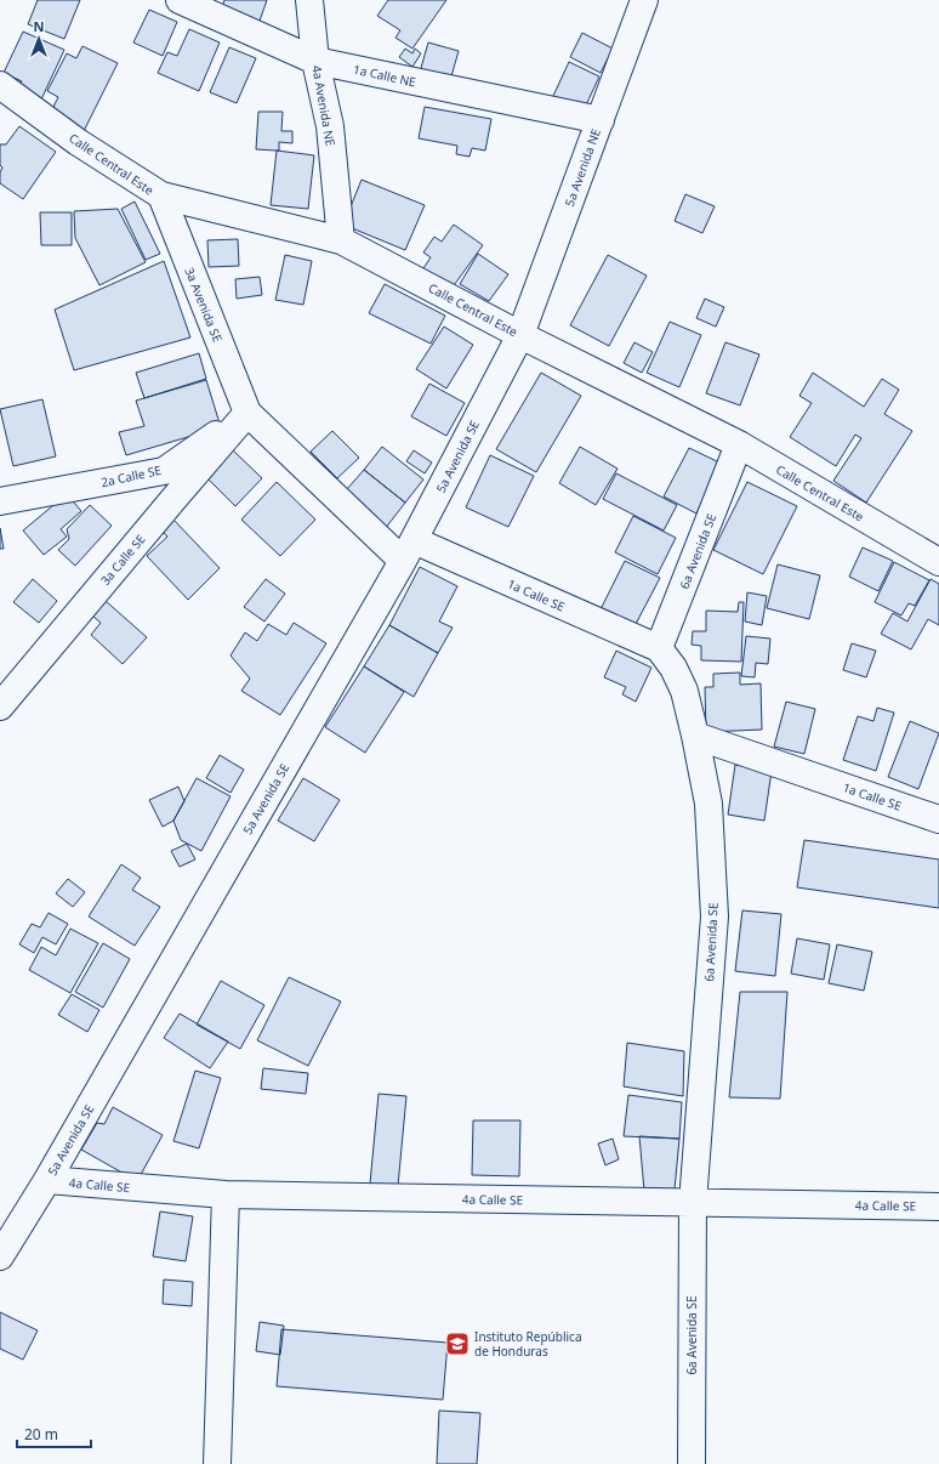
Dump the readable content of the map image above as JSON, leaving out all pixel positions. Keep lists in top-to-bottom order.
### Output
{
  "streets": {
    "street": [
      "1a Calle NE",
      "4a Avenida NE",
      "Calle Central Este",
      "5a Avenida NE",
      "3a Avenida SE",
      "5a Avenida SE",
      "2a Calle SE",
      "6a Avenida SE",
      "3a Calle SE",
      "1a Calle SE",
      "4a Calle SE"
    ]
  },
  "crossings": [
    ["1a Calle NE", "4a Avenida NE"],
    ["1a Calle NE", "5a Avenida NE"],
    ["4a Avenida NE", "Calle Central Este"],
    ["Calle Central Este", "5a Avenida NE"],
    ["Calle Central Este", "3a Avenida SE"],
    ["Calle Central Este", "5a Avenida SE"],
    ["Calle Central Este", "6a Avenida SE"],
    ["5a Avenida NE", "5a Avenida SE"],
    ["3a Avenida SE", "2a Calle SE"],
    ["3a Avenida SE", "3a Calle SE"],
    ["3a Avenida SE", "1a Calle SE"],
    ["5a Avenida SE", "1a Calle SE"],
    ["5a Avenida SE", "4a Calle SE"],
    ["2a Calle SE", "3a Calle SE"],
    ["2a Calle SE", "1a Calle SE"],
    ["6a Avenida SE", "1a Calle SE"],
    ["6a Avenida SE", "4a Calle SE"],
    ["3a Calle SE", "1a Calle SE"]
  ],
  "places": {
    "school or university": ["Instituto República de Honduras"]
  },
  "scale_bar": "20 m",
  "north": "top"
}
